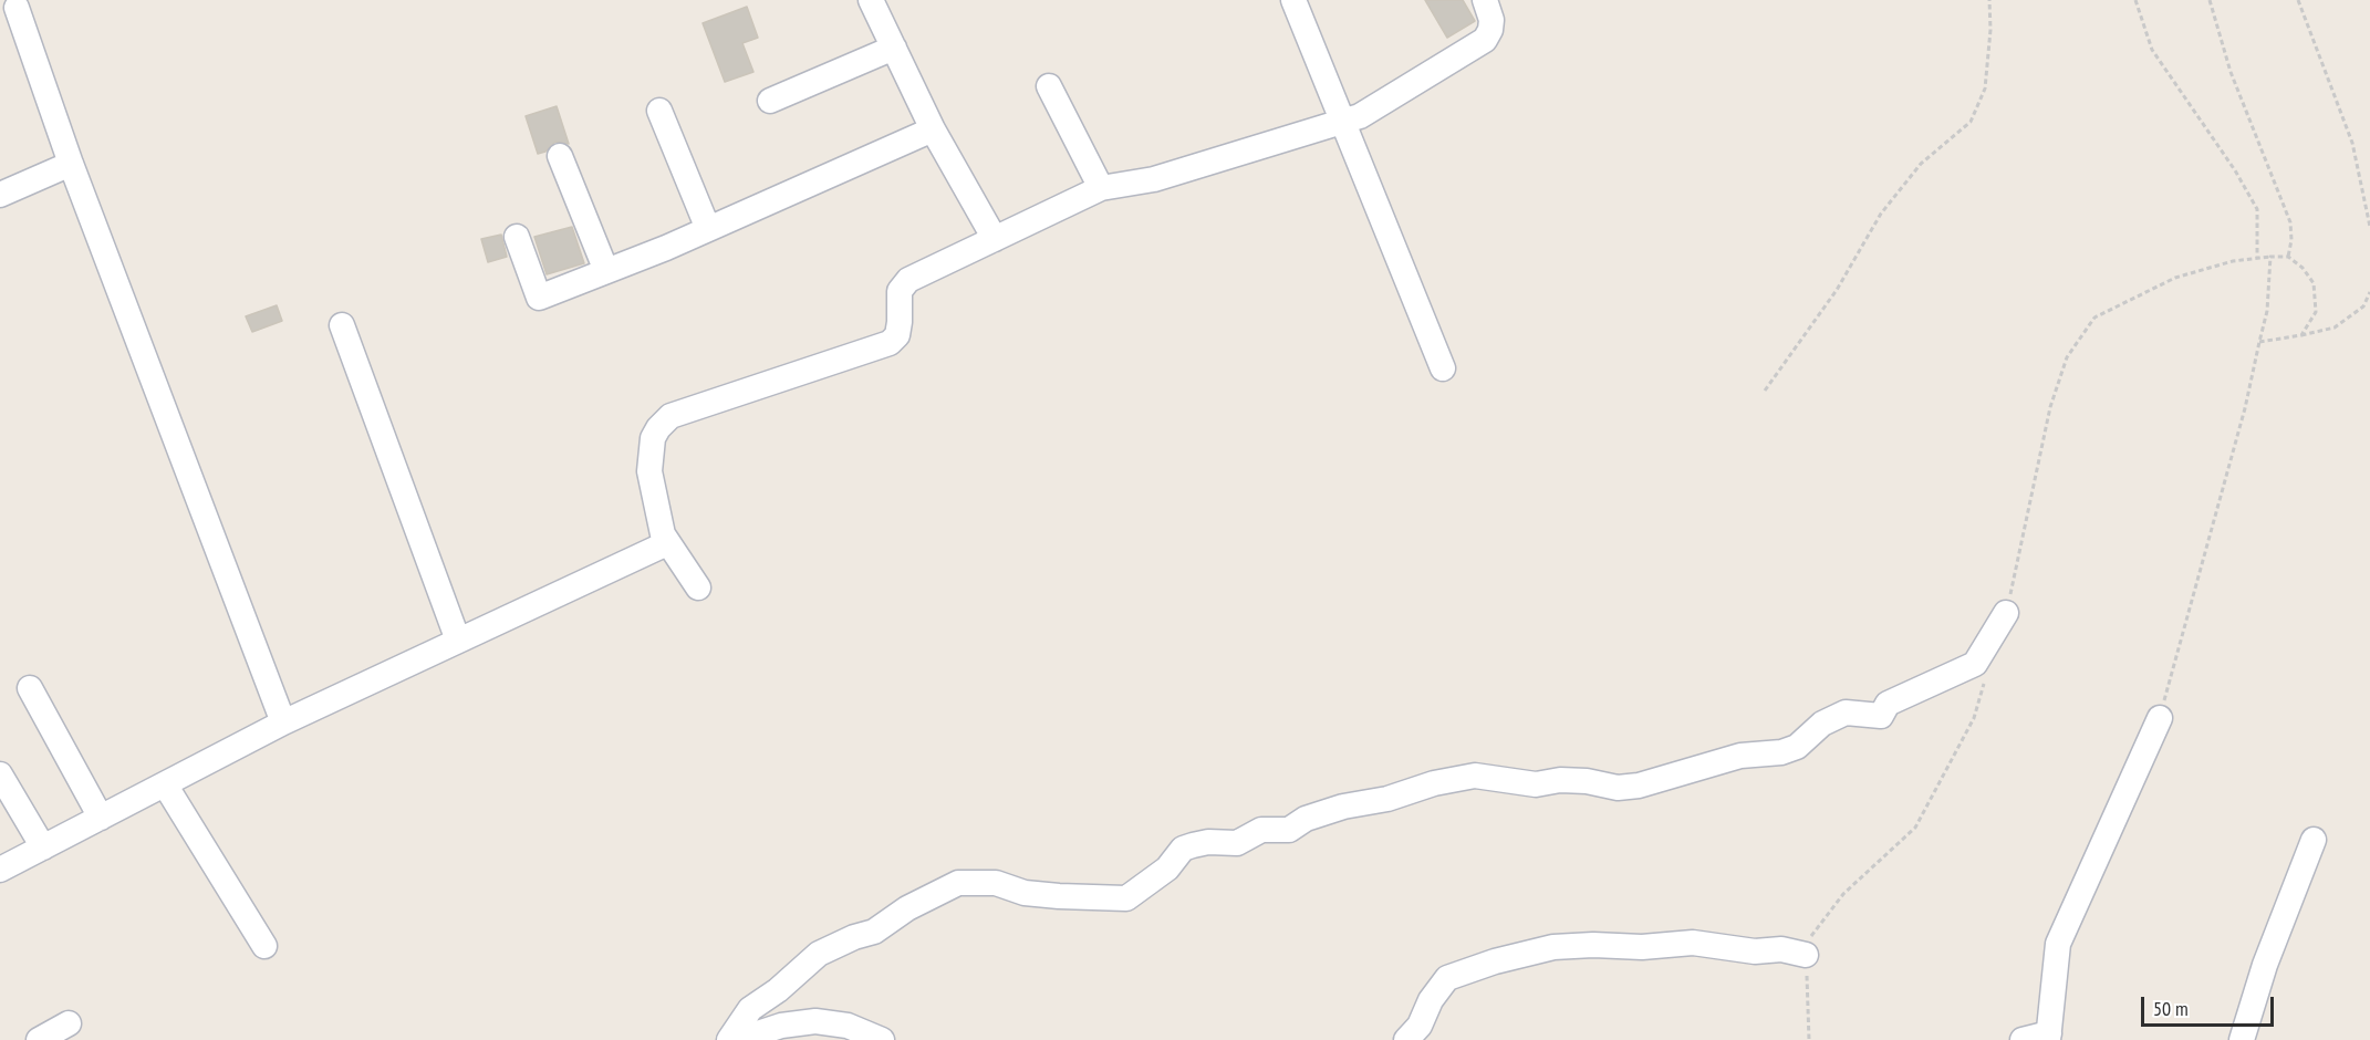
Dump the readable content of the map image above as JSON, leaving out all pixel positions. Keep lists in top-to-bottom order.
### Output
{
  "scale_bar": "50 m"
}
